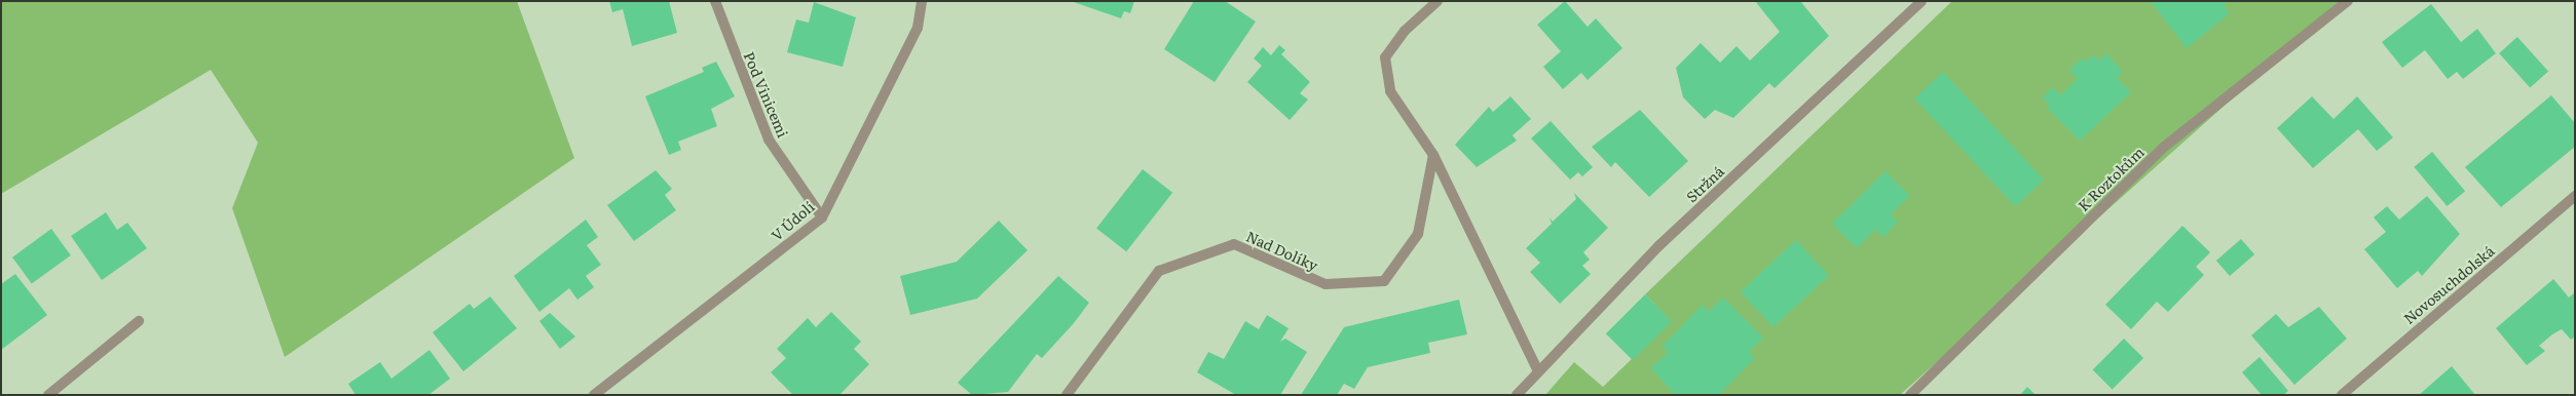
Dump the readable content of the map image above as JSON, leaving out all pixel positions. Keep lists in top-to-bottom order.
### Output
{
  "streets": {
    "street": [
      "Pod Vinicemi",
      "K Roztokům",
      "Stržná",
      "V Údolí",
      "Nad Dolíky",
      "Novosuchdolská"
    ]
  },
  "crossings": [
    ["Pod Vinicemi", "V Údolí"]
  ]
}
